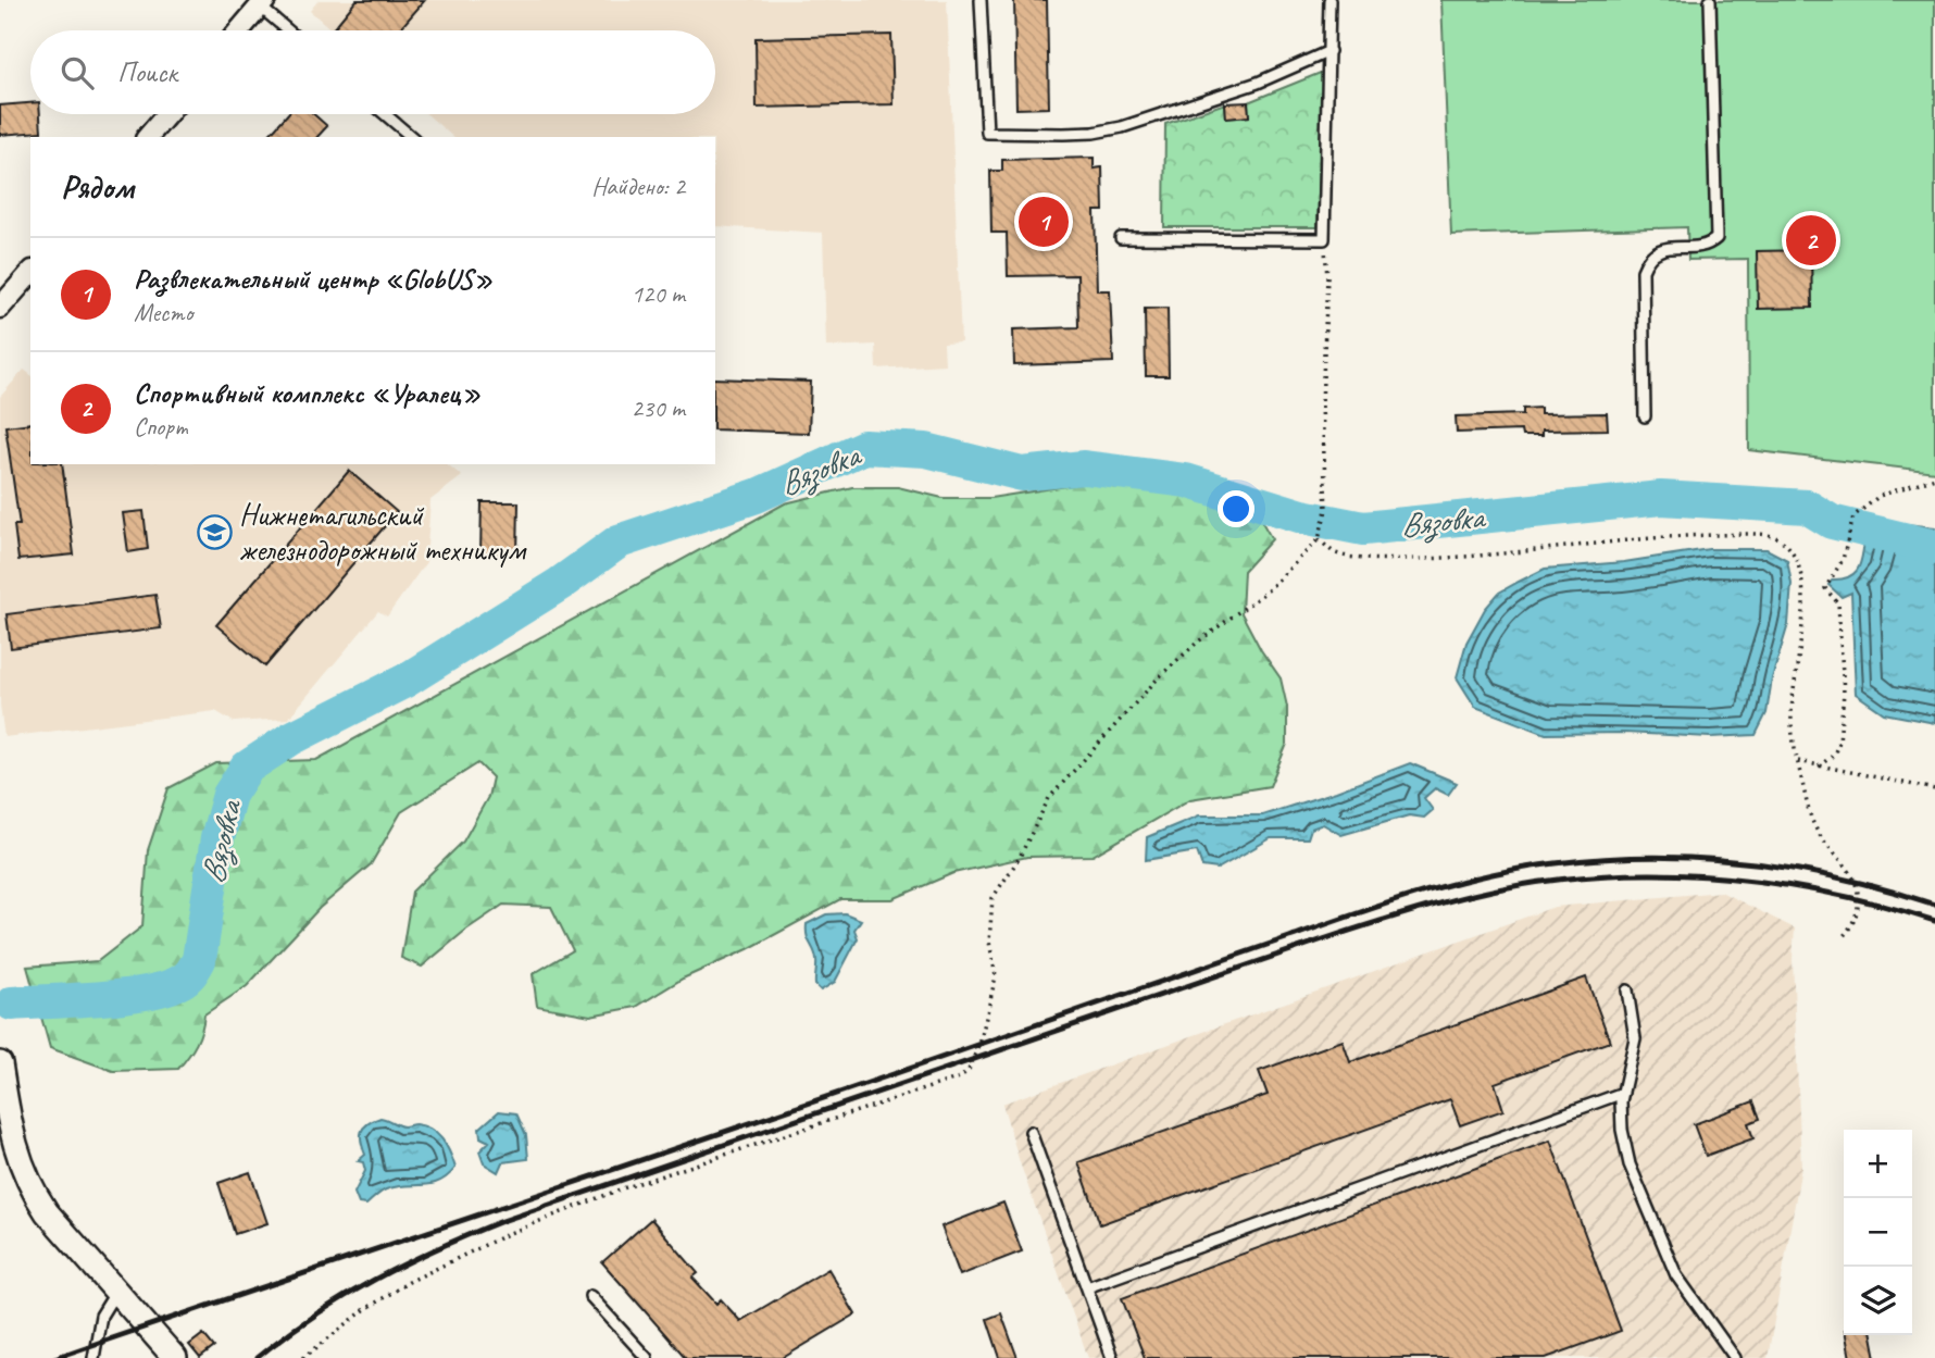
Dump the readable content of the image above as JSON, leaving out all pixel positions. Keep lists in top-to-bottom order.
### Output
{
  "water": ["Вязовка"],
  "places": {
    "school or university": ["Нижнетагильский железнодорожный техникум"]
  },
  "page": {
    "search": "Поиск",
    "heading": ["Рядом", "Найдено: 2"],
    "pins": ["1", "2"],
    "list": [
      {
        "mark": "1",
        "name": "Развлекательный центр «GlobUS»",
        "note": "Место",
        "value": "120 m"
      },
      {
        "mark": "2",
        "name": "Спортивный комплекс «Уралец»",
        "note": "Спорт",
        "value": "230 m"
      }
    ],
    "map_buttons": ["+", "−"]
  }
}
